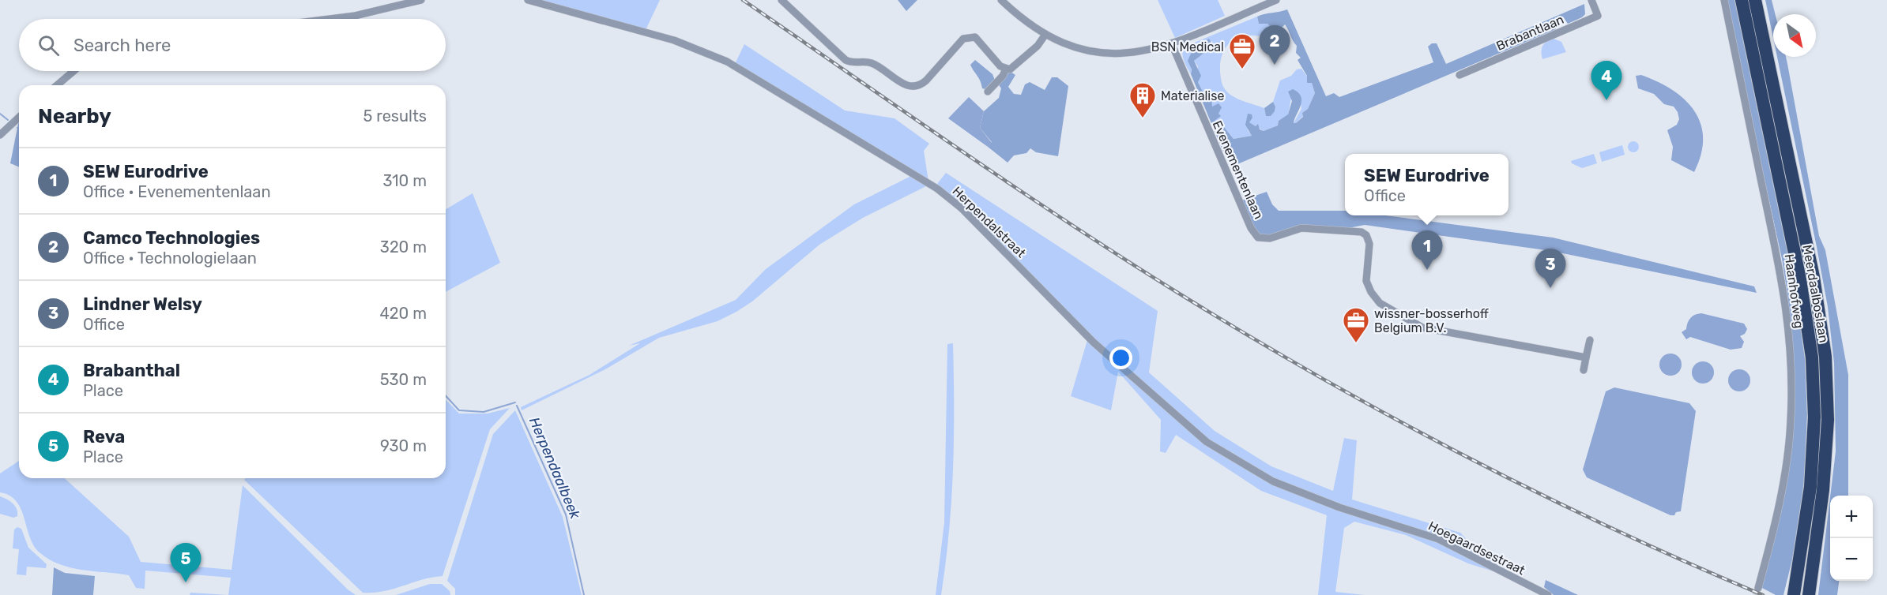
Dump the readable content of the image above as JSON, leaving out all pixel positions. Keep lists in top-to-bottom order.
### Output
{
  "streets": {
    "highway": ["Meerdaalboslaan"],
    "street": [
      "Brabantlaan",
      "Evenementenlaan",
      "Herpendalstraat",
      "Haanhofweg",
      "Hoegaardsestraat"
    ]
  },
  "crossings": [
    ["Herpendalstraat", "Hoegaardsestraat"]
  ],
  "water": ["Herpendaalbeek"],
  "places": {
    "office": ["BSN Medical", "wissner-bosserhoff Belgium B.V."],
    "building": ["Materialise"]
  },
  "north": "bottom right",
  "page": {
    "search": "Search here",
    "pins": [
      "2",
      "4",
      "1",
      "3",
      "5"
    ],
    "heading": ["Nearby", "5 results"],
    "list": [
      {
        "mark": "1",
        "name": "SEW Eurodrive",
        "note": "Office · Evenementenlaan",
        "value": "310 m"
      },
      {
        "mark": "2",
        "name": "Camco Technologies",
        "note": "Office · Technologielaan",
        "value": "320 m"
      },
      {
        "mark": "3",
        "name": "Lindner Welsy",
        "note": "Office",
        "value": "420 m"
      },
      {
        "mark": "4",
        "name": "Brabanthal",
        "note": "Place",
        "value": "530 m"
      },
      {
        "mark": "5",
        "name": "Reva",
        "note": "Place",
        "value": "930 m"
      }
    ],
    "popup": ["SEW Eurodrive", "Office"],
    "map_buttons": ["+", "−"]
  }
}
